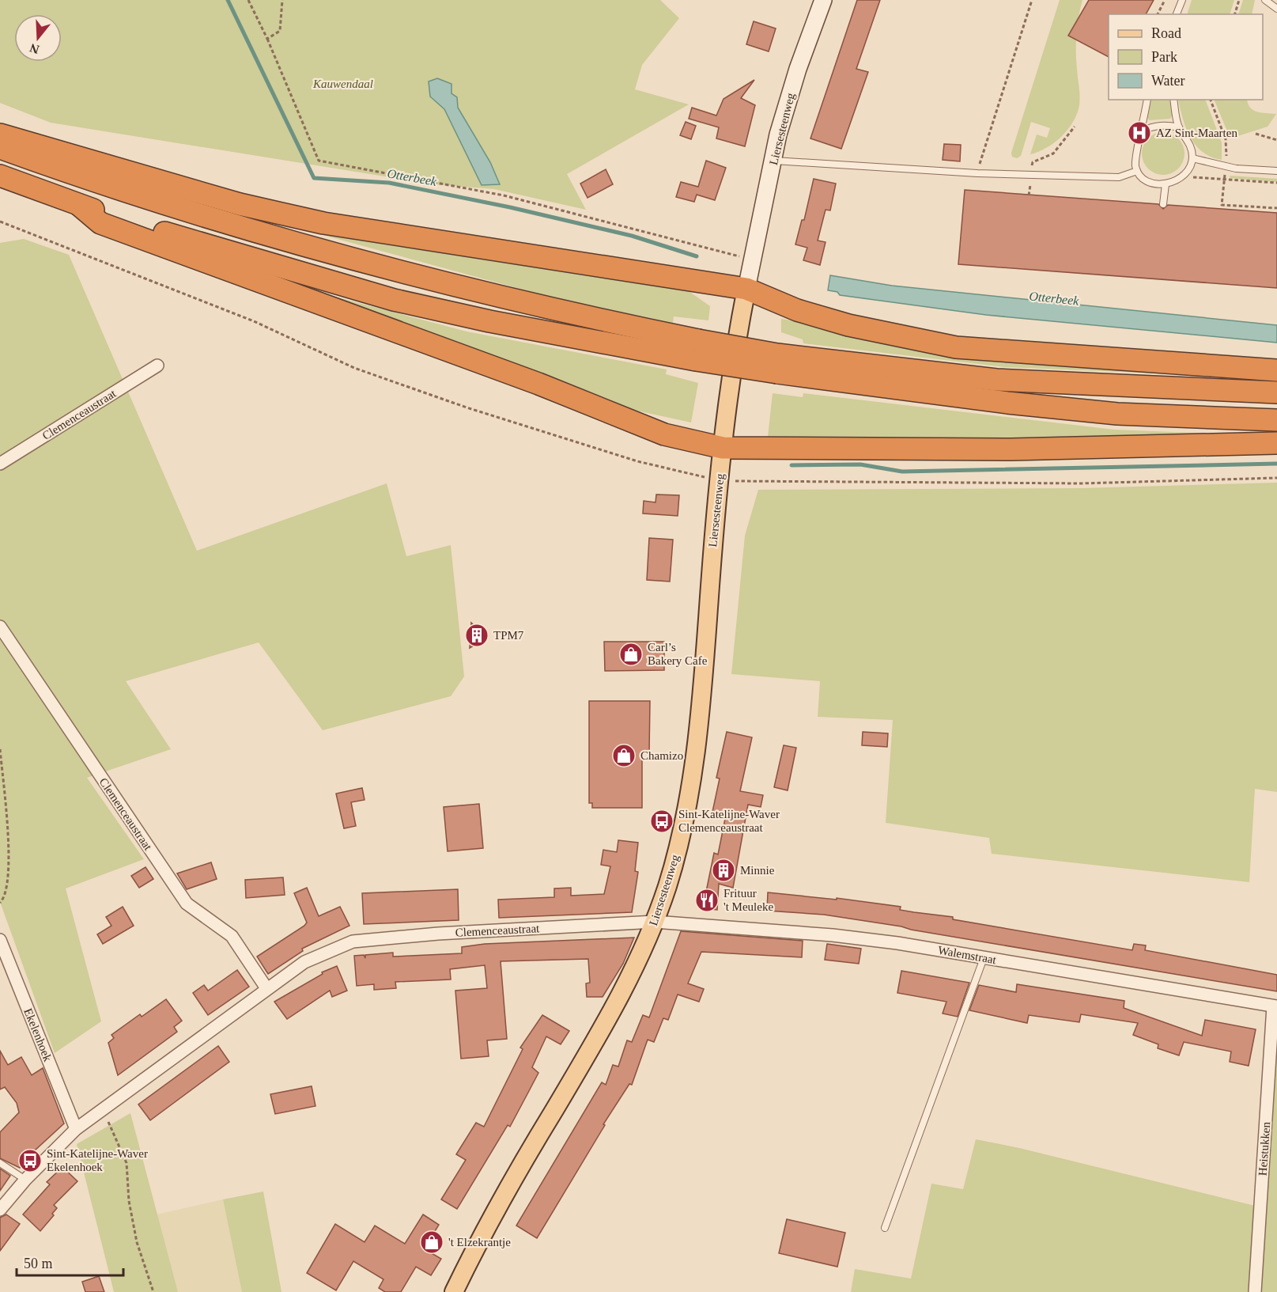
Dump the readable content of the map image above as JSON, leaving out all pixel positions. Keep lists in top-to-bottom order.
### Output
{
  "streets": {
    "main road": ["Liersesteenweg"],
    "street": [
      "Clemenceaustraat",
      "Walemstraat",
      "Ekelenhoek",
      "Heistukken"
    ]
  },
  "crossings": [
    ["Liersesteenweg", "Clemenceaustraat"],
    ["Liersesteenweg", "Walemstraat"],
    ["Clemenceaustraat", "Walemstraat"],
    ["Clemenceaustraat", "Ekelenhoek"],
    ["Walemstraat", "Heistukken"]
  ],
  "water": ["Otterbeek"],
  "parks": ["Kauwendaal"],
  "places": {
    "hospital": ["AZ Sint-Maarten"],
    "building": ["TPM7", "Minnie"],
    "shop": ["Carl’s Bakery Cafe", "Chamizo", "'t Elzekrantje"],
    "bus stop": ["Sint-Katelijne-Waver Clemenceaustraat", "Sint-Katelijne-Waver Ekelenhoek"],
    "restaurant": ["Frituur 't Meuleke"]
  },
  "legend": ["Road", "Park", "Water"],
  "scale_bar": "50 m",
  "north": "bottom"
}
